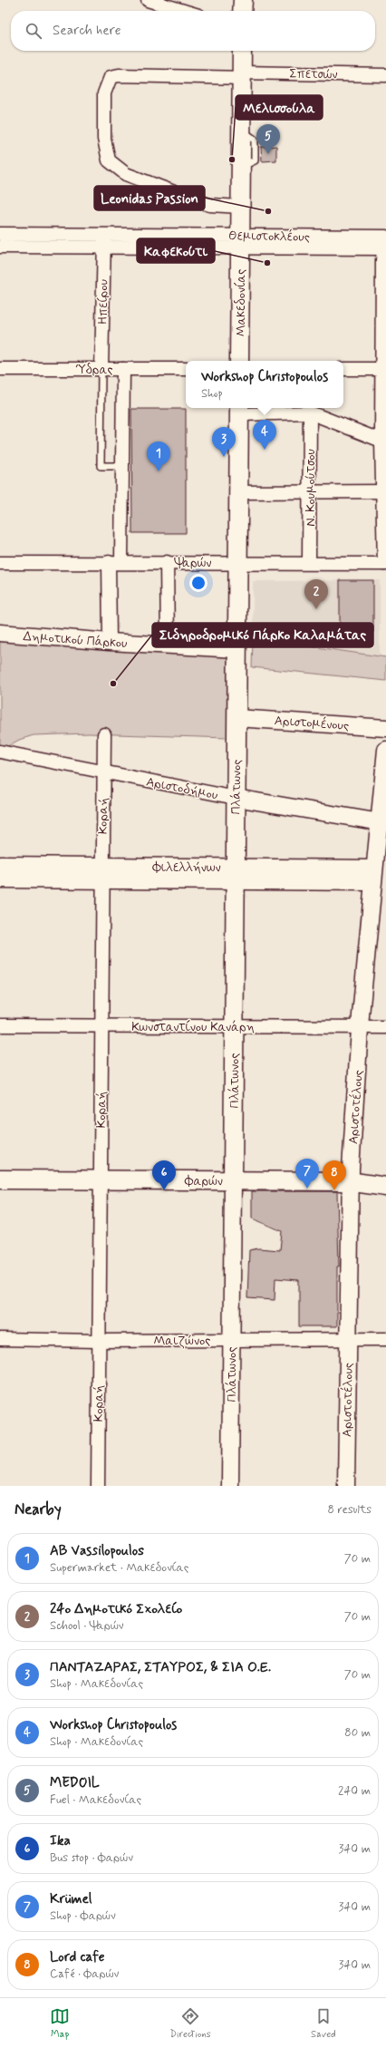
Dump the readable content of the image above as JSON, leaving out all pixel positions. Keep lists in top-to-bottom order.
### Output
{
  "streets": {
    "main road": ["Μακεδονίας", "Πλάτωνος", "Φαρών"],
    "street": [
      "Σπετσών",
      "Θεμιστοκλέους",
      "Ηπείρου",
      "Ύδρας",
      "Ν. Κουμούτσου",
      "Ψαρών",
      "Δημοτικού Πάρκου",
      "Αριστομένους",
      "Αριστοδήμου",
      "Κοραή",
      "Φιλελλήνων",
      "Κωνσταντίνου Κανάρη",
      "Αριστοτέλους",
      "Μαιζώνος"
    ]
  },
  "crossings": [
    ["Σπετσών", "Μακεδονίας"],
    ["Θεμιστοκλέους", "Ηπείρου"],
    ["Θεμιστοκλέους", "Μακεδονίας"],
    ["Ηπείρου", "Ύδρας"],
    ["Ν. Κουμούτσου", "Ψαρών"],
    ["Δημοτικού Πάρκου", "Πλάτωνος"],
    ["Αριστομένους", "Πλάτωνος"],
    ["Πλάτωνος", "Αριστοδήμου"],
    ["Πλάτωνος", "Φιλελλήνων"],
    ["Πλάτωνος", "Κωνσταντίνου Κανάρη"],
    ["Πλάτωνος", "Φαρών"],
    ["Πλάτωνος", "Μαιζώνος"],
    ["Αριστοδήμου", "Κοραή"],
    ["Αριστοδήμου", "Αριστοτέλους"],
    ["Κοραή", "Φιλελλήνων"],
    ["Κοραή", "Κωνσταντίνου Κανάρη"],
    ["Κοραή", "Φαρών"],
    ["Κοραή", "Μαιζώνος"],
    ["Φιλελλήνων", "Αριστοτέλους"],
    ["Κωνσταντίνου Κανάρη", "Αριστοτέλους"],
    ["Αριστοτέλους", "Φαρών"],
    ["Αριστοτέλους", "Μαιζώνος"]
  ],
  "places": [
    "Μελισσούλα",
    "Leonidas Passion",
    "Καφεκούτι",
    "Σιδηροδρομικό Πάρκο Καλαμάτας"
  ],
  "page": {
    "search": "Search here",
    "pins": [
      "5",
      "4",
      "3",
      "1",
      "2",
      "7",
      "6",
      "8"
    ],
    "popup": ["Workshop Christopoulos", "Shop"],
    "heading": ["Nearby", "8 results"],
    "list": [
      {
        "mark": "1",
        "name": "AB Vassilopoulos",
        "note": "Supermarket · Μακεδονίας",
        "value": "70 m"
      },
      {
        "mark": "2",
        "name": "24ο Δημοτικό Σχολείο",
        "note": "School · Ψαρών",
        "value": "70 m"
      },
      {
        "mark": "3",
        "name": "ΠΑΝΤΑΖΑΡΑΣ, ΣΤΑΥΡΟΣ, & ΣΙΑ Ο.Ε.",
        "note": "Shop · Μακεδονίας",
        "value": "70 m"
      },
      {
        "mark": "4",
        "name": "Workshop Christopoulos",
        "note": "Shop · Μακεδονίας",
        "value": "80 m"
      },
      {
        "mark": "5",
        "name": "MEDOIL",
        "note": "Fuel · Μακεδονίας",
        "value": "240 m"
      },
      {
        "mark": "6",
        "name": "Ika",
        "note": "Bus stop · Φαρών",
        "value": "340 m"
      },
      {
        "mark": "7",
        "name": "Krümel",
        "note": "Shop · Φαρών",
        "value": "340 m"
      },
      {
        "mark": "8",
        "name": "Lord cafe",
        "note": "Café · Φαρών",
        "value": "340 m"
      }
    ],
    "nav": ["Map", "Directions", "Saved"]
  }
}
